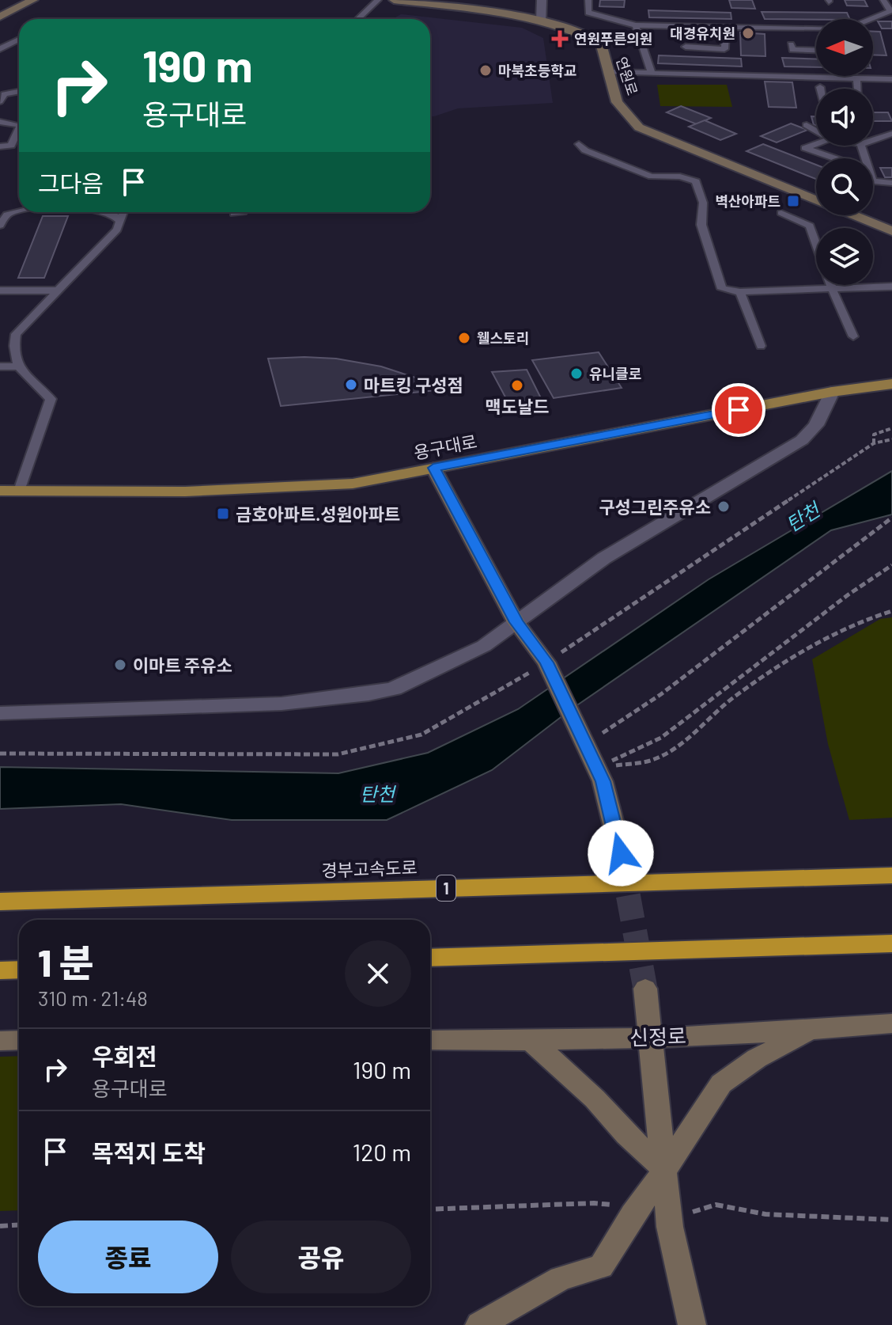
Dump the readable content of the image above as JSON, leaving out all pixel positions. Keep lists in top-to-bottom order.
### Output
{
  "streets": {
    "highway": ["경부고속도로", "1"],
    "main road": ["용구대로"],
    "street": ["연원로", "신정로"]
  },
  "water": ["탄천"],
  "places": {
    "other": [
      "대경유치원",
      "마북초등학교",
      "웰스토리",
      "유니클로",
      "마트킹 구성점",
      "맥도날드",
      "구성그린주유소",
      "이마트 주유소"
    ],
    "health": ["연원푸른의원"],
    "transit": ["벽산아파트", "금호아파트.성원아파트"]
  },
  "north": "left",
  "page": {
    "turn": ["190 m", "용구대로"],
    "then": "그다음",
    "heading": ["1 분", "310 m · 21:48"],
    "list": [
      {
        "name": "우회전",
        "note": "용구대로",
        "value": "190 m"
      },
      {
        "name": "목적지 도착",
        "value": "120 m"
      }
    ],
    "buttons": ["종료", "공유"]
  }
}
